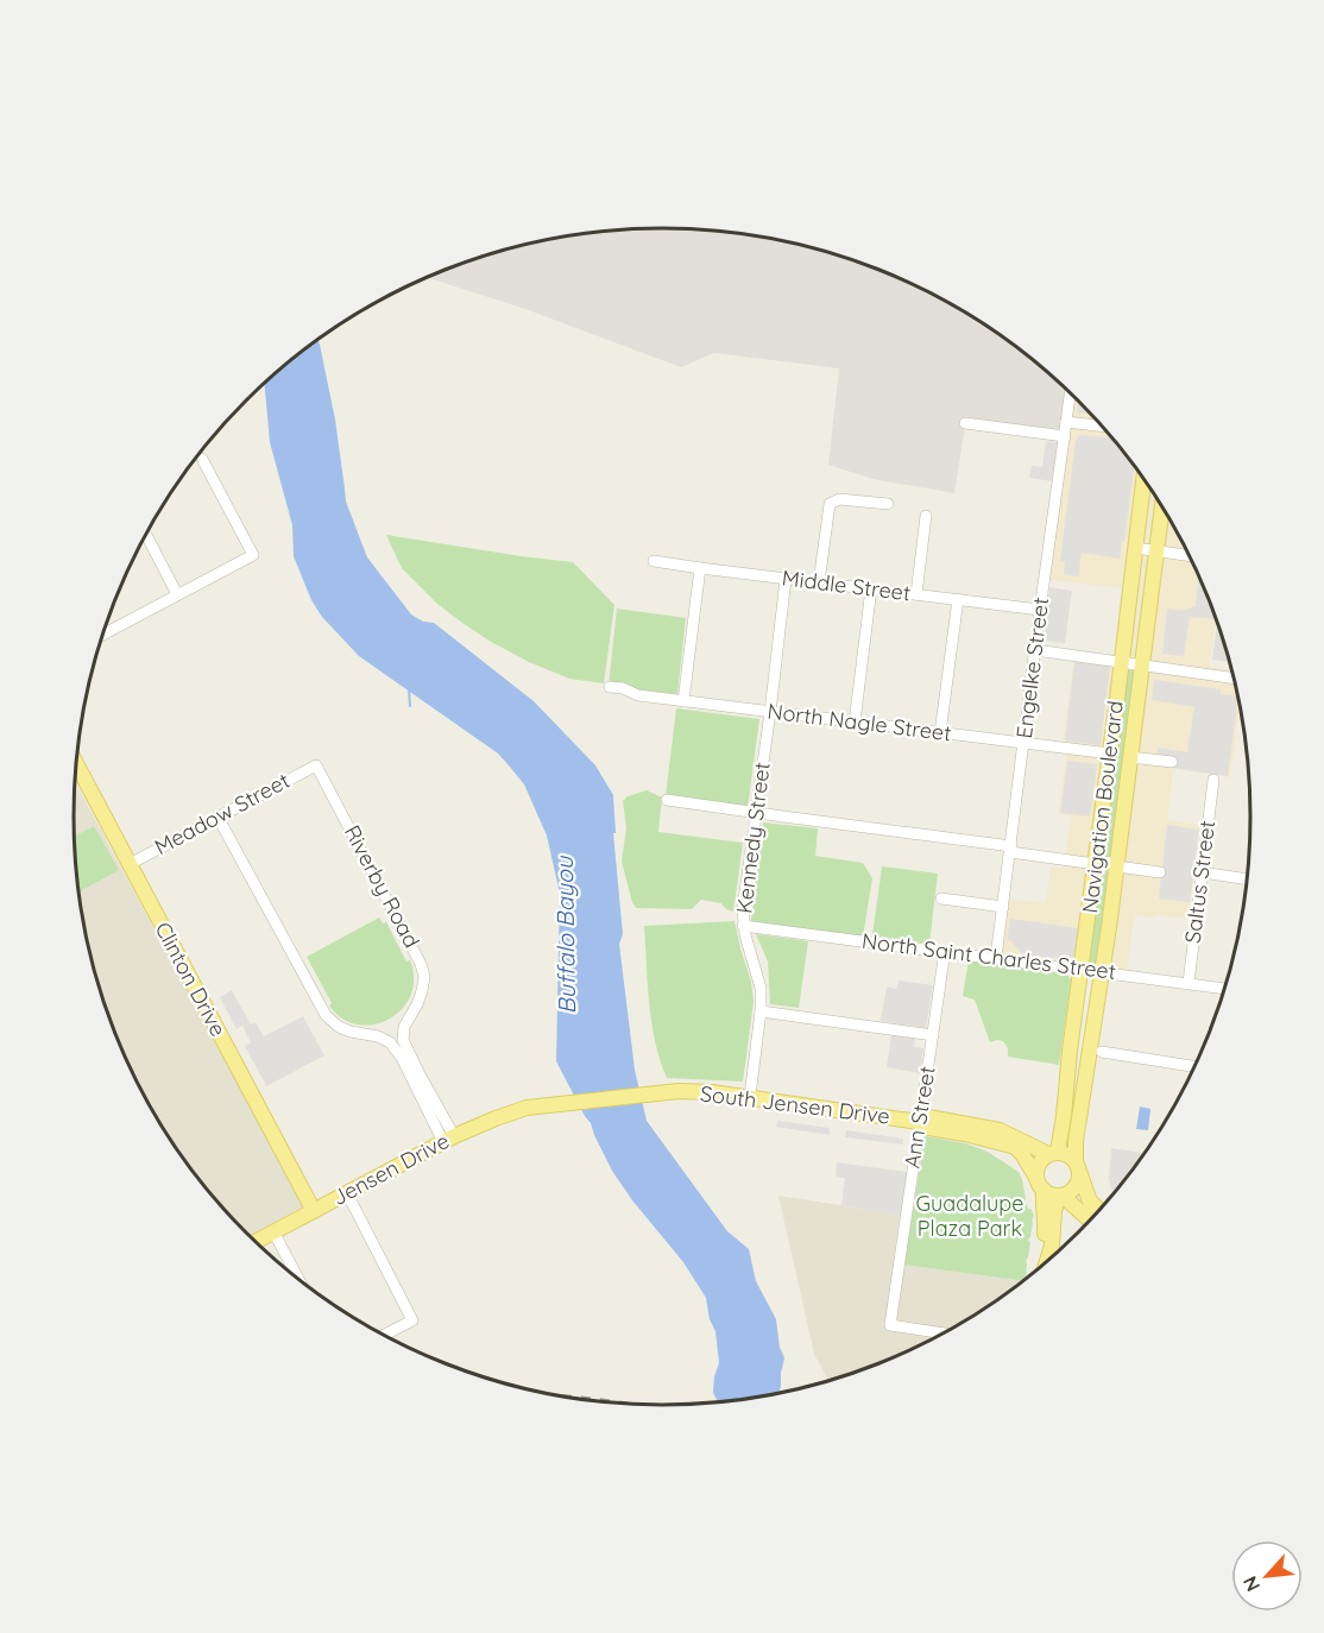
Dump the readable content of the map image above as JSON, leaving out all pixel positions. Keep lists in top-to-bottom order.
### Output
{
  "streets": {
    "main road": [
      "Navigation Boulevard",
      "Clinton Drive",
      "South Jensen Drive",
      "Jensen Drive"
    ],
    "street": [
      "Middle Street",
      "Engelke Street",
      "North Nagle Street",
      "Meadow Street",
      "Kennedy Street",
      "Saltus Street",
      "Riverby Road",
      "North Saint Charles Street",
      "Ann Street"
    ]
  },
  "crossings": [
    ["Middle Street", "Engelke Street"],
    ["Middle Street", "Kennedy Street"],
    ["Engelke Street", "North Nagle Street"],
    ["Engelke Street", "North Saint Charles Street"],
    ["North Nagle Street", "Navigation Boulevard"],
    ["North Nagle Street", "Kennedy Street"],
    ["Navigation Boulevard", "North Saint Charles Street"],
    ["Navigation Boulevard", "South Jensen Drive"],
    ["Meadow Street", "Riverby Road"],
    ["Meadow Street", "Clinton Drive"],
    ["Kennedy Street", "North Saint Charles Street"],
    ["Kennedy Street", "South Jensen Drive"],
    ["Saltus Street", "North Saint Charles Street"],
    ["Riverby Road", "Jensen Drive"],
    ["North Saint Charles Street", "Ann Street"],
    ["Clinton Drive", "Jensen Drive"],
    ["South Jensen Drive", "Ann Street"],
    ["South Jensen Drive", "Jensen Drive"]
  ],
  "water": ["Buffalo Bayou"],
  "parks": ["Guadalupe Plaza Park"],
  "north": "bottom left"
}
